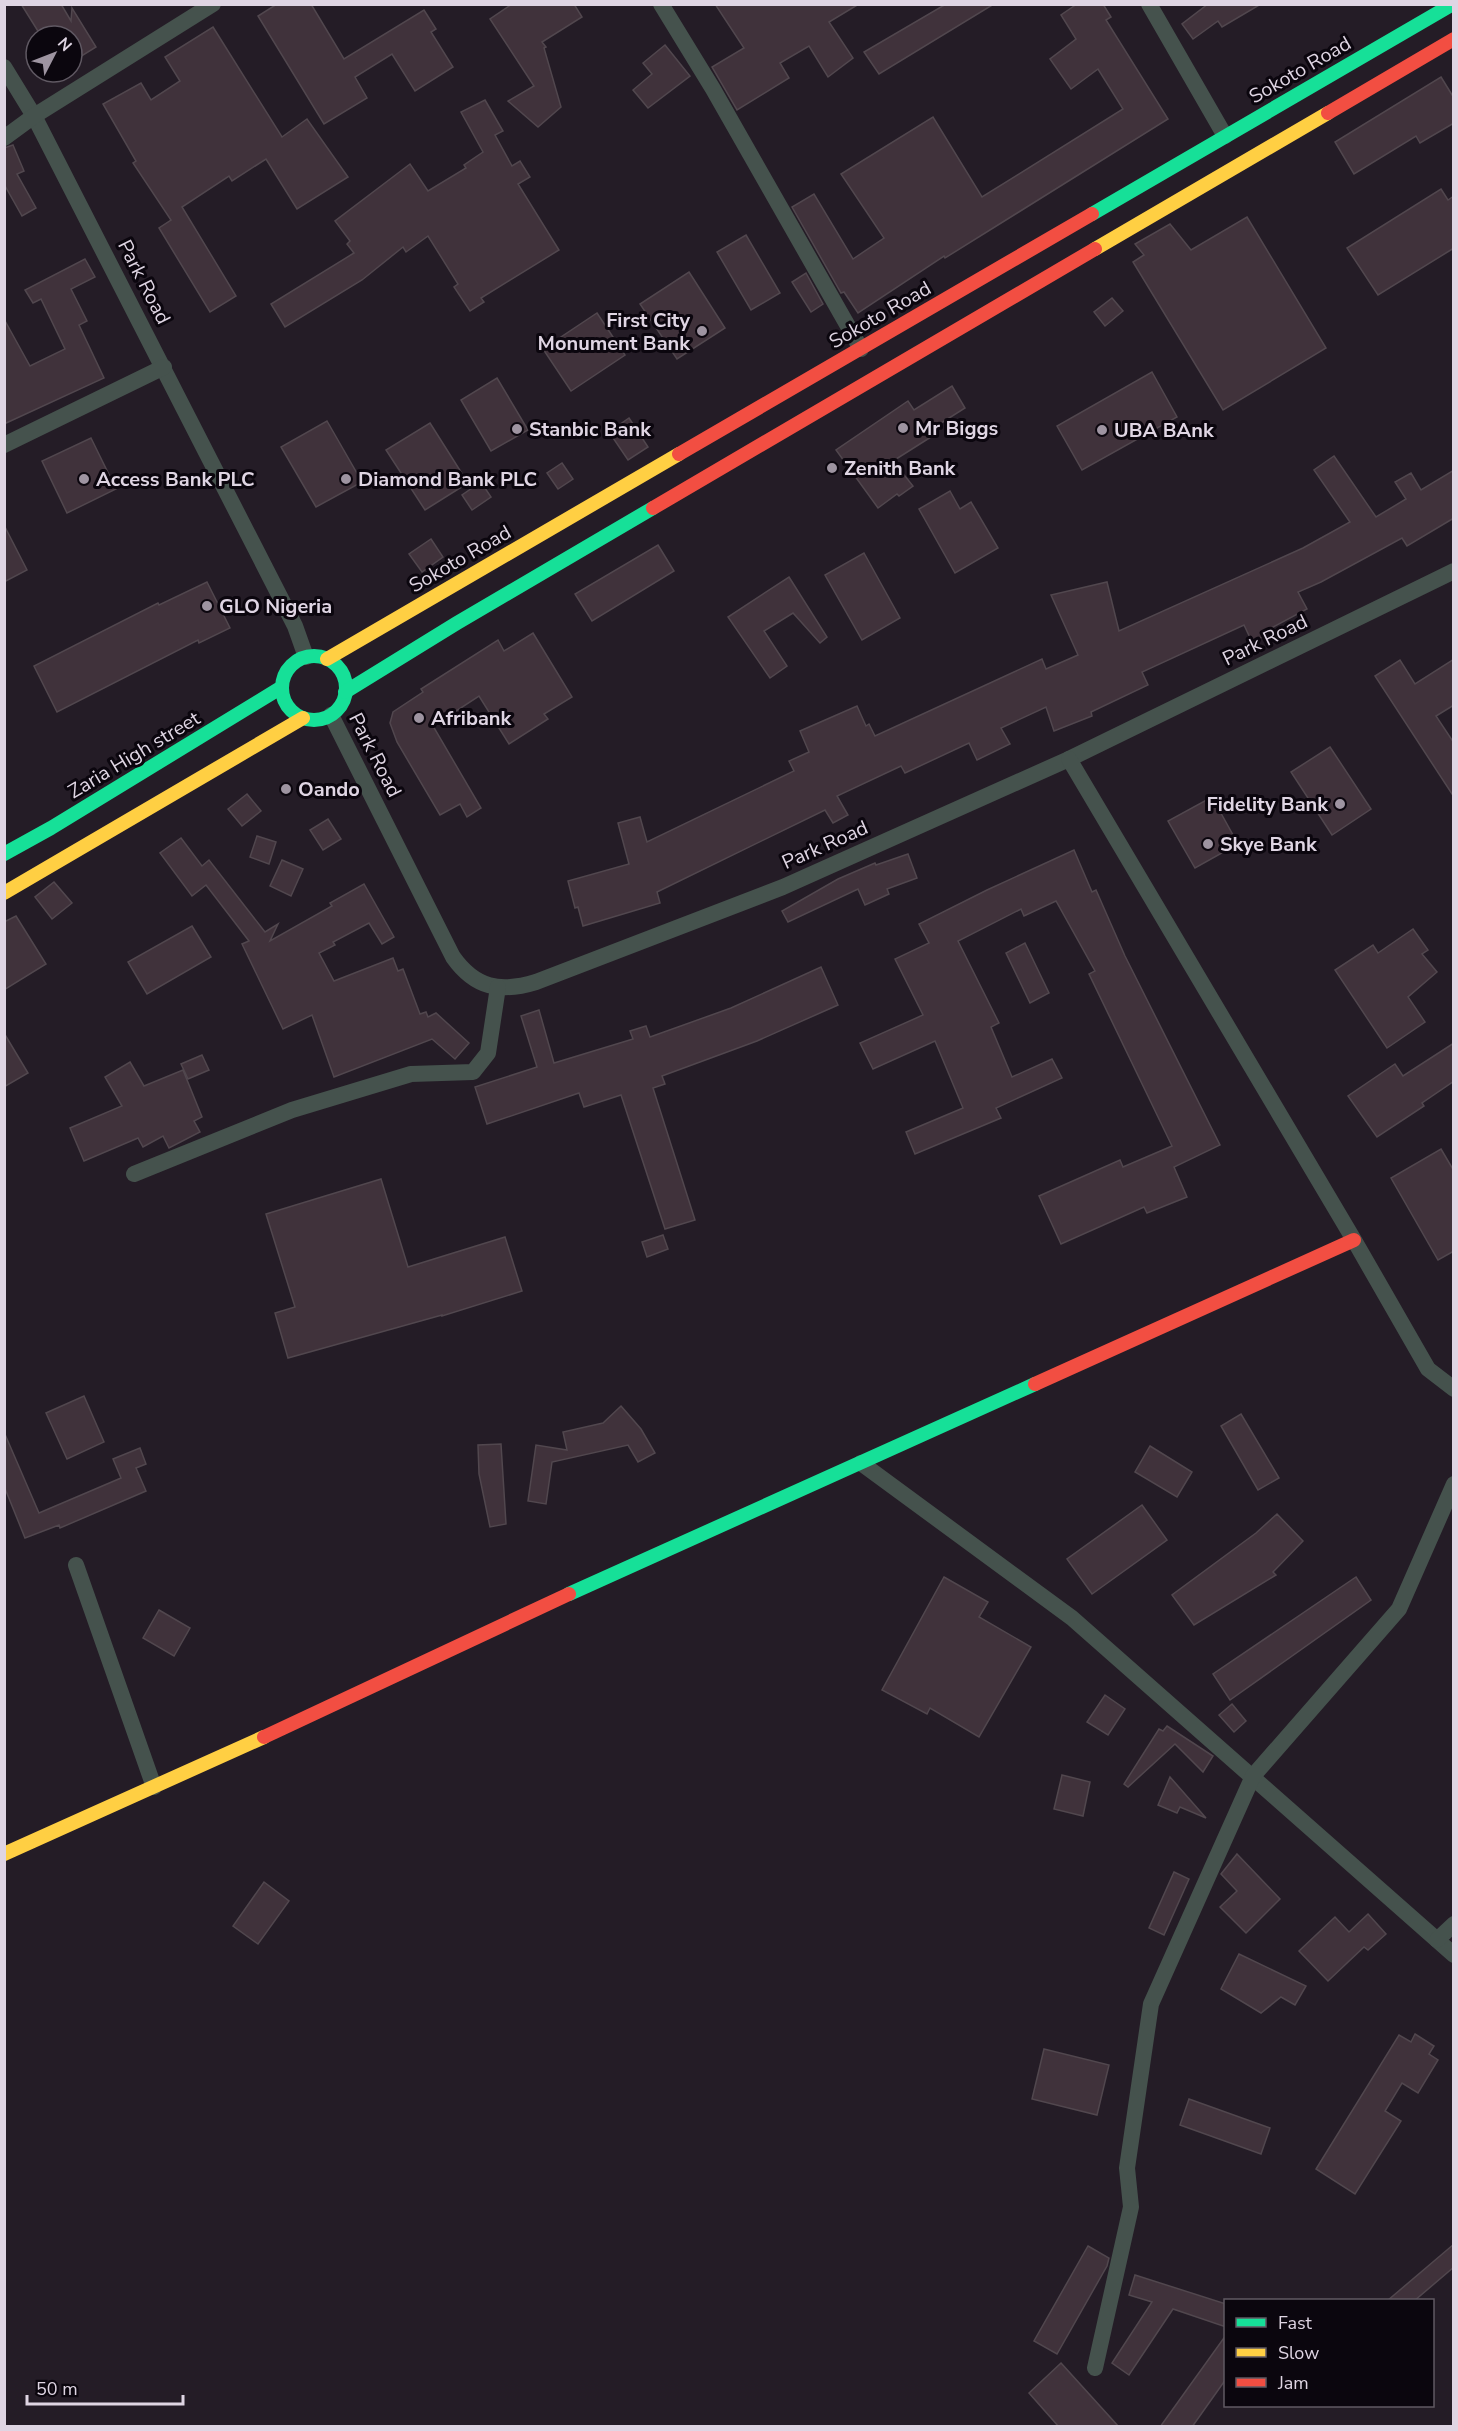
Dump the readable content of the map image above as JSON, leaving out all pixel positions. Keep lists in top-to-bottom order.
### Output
{
  "streets": {
    "main road": ["Sokoto Road", "Zaria High street"],
    "street": ["Park Road"]
  },
  "crossings": [
    ["Sokoto Road", "Park Road"],
    ["Sokoto Road", "Zaria High street"],
    ["Park Road", "Zaria High street"]
  ],
  "places": [
    "First City Monument Bank",
    "Mr Biggs",
    "Stanbic Bank",
    "UBA BAnk",
    "Zenith Bank",
    "Access Bank PLC",
    "Diamond Bank PLC",
    "GLO Nigeria",
    "Afribank",
    "Oando",
    "Fidelity Bank",
    "Skye Bank"
  ],
  "legend": ["Fast", "Slow", "Jam"],
  "scale_bar": "50 m",
  "north": "top right"
}
